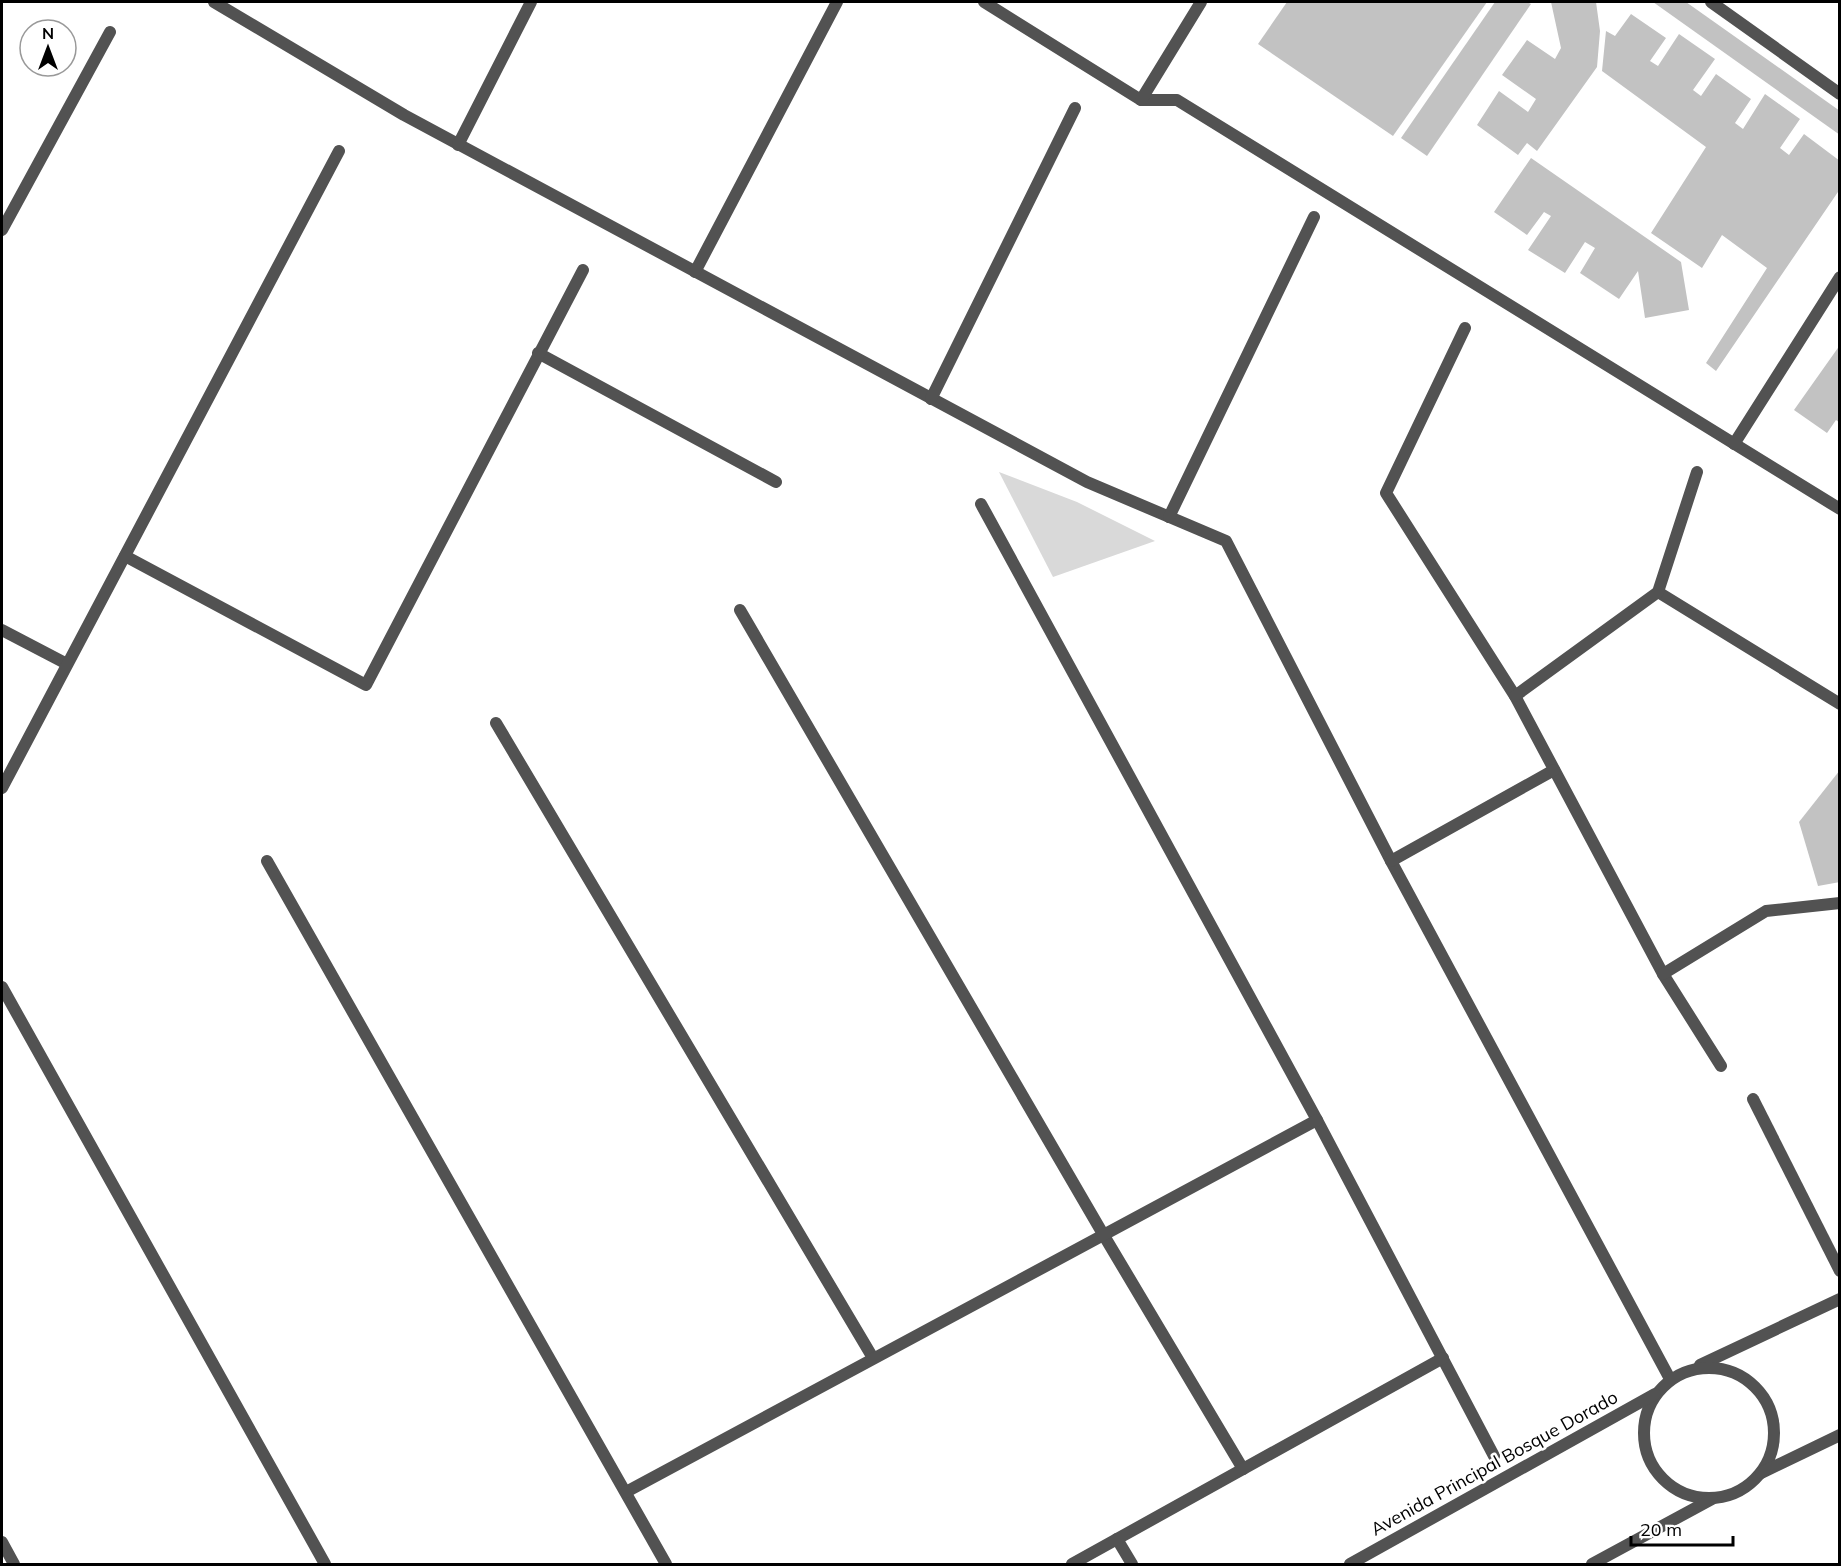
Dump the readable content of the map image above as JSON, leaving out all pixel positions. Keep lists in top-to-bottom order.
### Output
{
  "streets": {
    "street": ["Avenida Principal Bosque Dorado"]
  },
  "scale_bar": "20 m",
  "north": "top"
}
